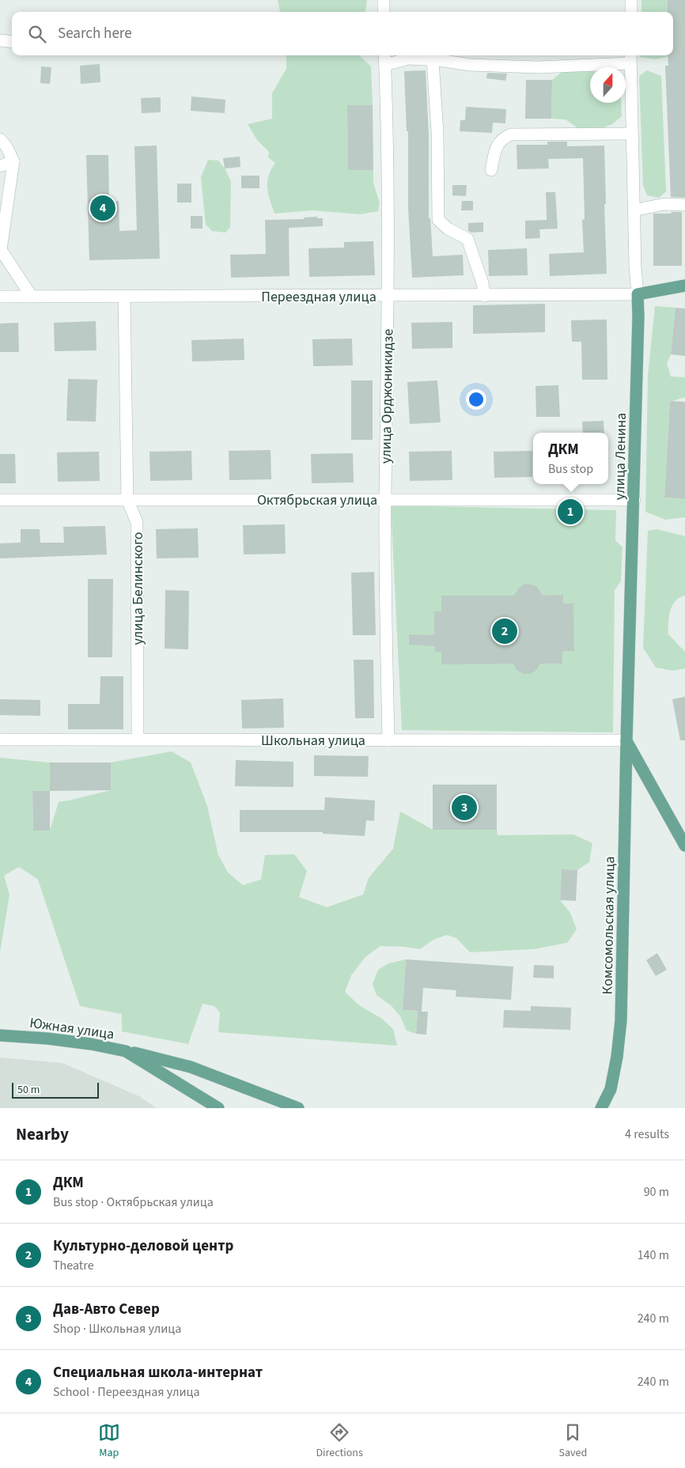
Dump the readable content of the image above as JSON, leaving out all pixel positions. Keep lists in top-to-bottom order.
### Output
{
  "streets": {
    "main road": ["улица Ленина", "Комсомольская улица", "Южная улица"],
    "street": [
      "Переездная улица",
      "улица Орджоникидзе",
      "Октябрьская улица",
      "улица Белинского",
      "Школьная улица"
    ]
  },
  "crossings": [
    ["Переездная улица", "улица Орджоникидзе"],
    ["Переездная улица", "улица Ленина"],
    ["Переездная улица", "улица Белинского"],
    ["улица Орджоникидзе", "Октябрьская улица"],
    ["улица Орджоникидзе", "Школьная улица"],
    ["улица Ленина", "Октябрьская улица"],
    ["улица Ленина", "Школьная улица"],
    ["улица Ленина", "Комсомольская улица"],
    ["Октябрьская улица", "улица Белинского"],
    ["улица Белинского", "Школьная улица"],
    ["Школьная улица", "Комсомольская улица"]
  ],
  "scale_bar": "50 m",
  "north": "top",
  "page": {
    "search": "Search here",
    "pins": [
      "4",
      "1",
      "2",
      "3"
    ],
    "popup": ["ДКМ", "Bus stop"],
    "scale": "50 m",
    "heading": ["Nearby", "4 results"],
    "list": [
      {
        "mark": "1",
        "name": "ДКМ",
        "note": "Bus stop · Октябрьская улица",
        "value": "90 m"
      },
      {
        "mark": "2",
        "name": "Культурно-деловой центр",
        "note": "Theatre",
        "value": "140 m"
      },
      {
        "mark": "3",
        "name": "Дав-Авто Север",
        "note": "Shop · Школьная улица",
        "value": "240 m"
      },
      {
        "mark": "4",
        "name": "Специальная школа-интернат",
        "note": "School · Переездная улица",
        "value": "240 m"
      }
    ],
    "nav": ["Map", "Directions", "Saved"]
  }
}
